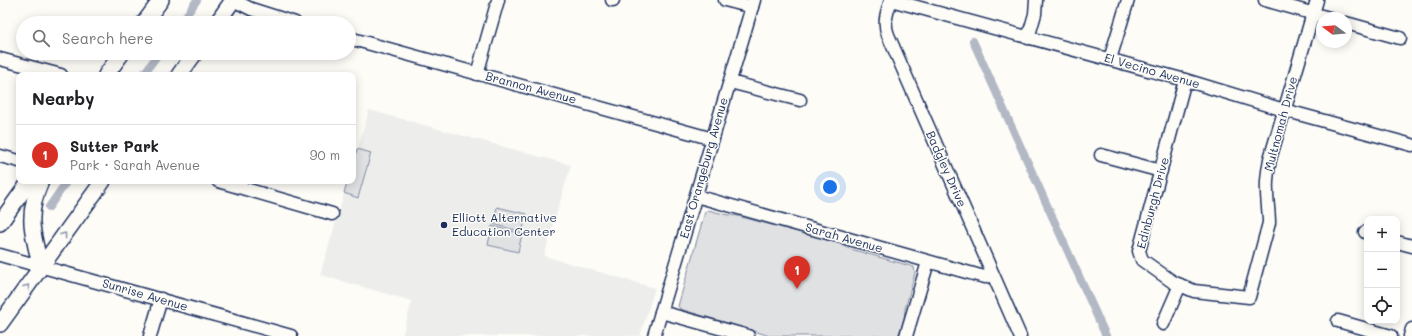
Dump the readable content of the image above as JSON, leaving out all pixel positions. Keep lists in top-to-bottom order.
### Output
{
  "streets": {
    "street": [
      "El Vecino Avenue",
      "Brannon Avenue",
      "Multnomah Drive",
      "East Orangeburg Avenue",
      "Badgley Drive",
      "Edinburgh Drive",
      "Sarah Avenue",
      "Sunrise Avenue"
    ]
  },
  "crossings": [
    ["El Vecino Avenue", "Multnomah Drive"],
    ["El Vecino Avenue", "Badgley Drive"],
    ["El Vecino Avenue", "Edinburgh Drive"],
    ["Brannon Avenue", "East Orangeburg Avenue"],
    ["Multnomah Drive", "Edinburgh Drive"],
    ["East Orangeburg Avenue", "Sarah Avenue"],
    ["Badgley Drive", "Sarah Avenue"]
  ],
  "places": ["Elliott Alternative Education Center"],
  "north": "left",
  "page": {
    "search": "Search here",
    "heading": "Nearby",
    "list": [
      {
        "mark": "1",
        "name": "Sutter Park",
        "note": "Park · Sarah Avenue",
        "value": "90 m"
      }
    ],
    "map_buttons": ["+", "−"],
    "pins": "1"
  }
}
